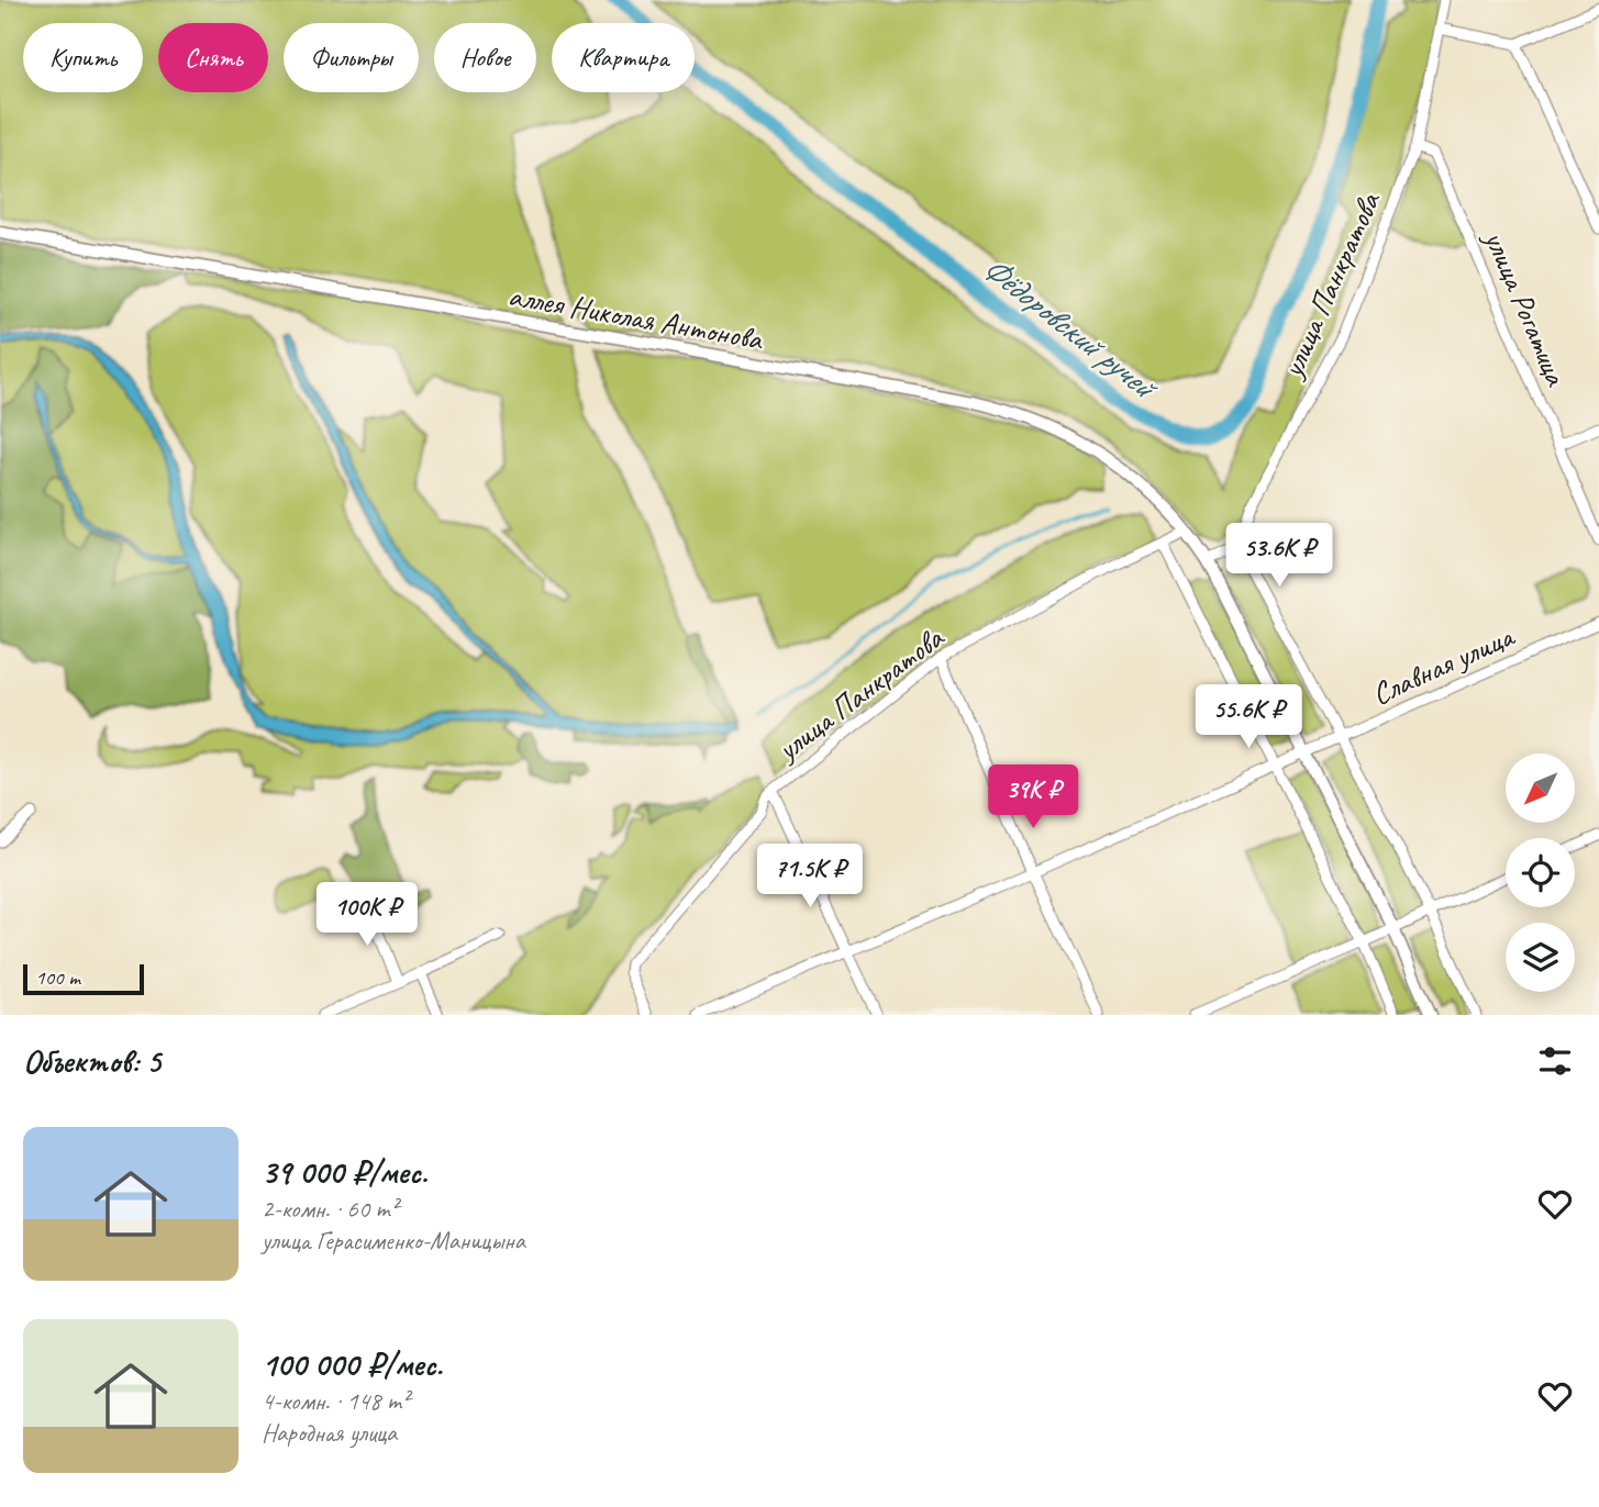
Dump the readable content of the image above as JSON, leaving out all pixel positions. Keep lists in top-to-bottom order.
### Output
{
  "streets": {
    "main road": ["аллея Николая Антонова"],
    "street": ["улица Панкратова", "улица Рогатица", "Славная улица"]
  },
  "crossings": [
    ["улица Панкратова", "улица Рогатица"],
    ["улица Панкратова", "аллея Николая Антонова"],
    ["аллея Николая Антонова", "Славная улица"]
  ],
  "water": ["Фёдоровский ручей"],
  "scale_bar": "100 m",
  "north": "bottom left",
  "page": {
    "chip": [
      "Купить",
      "Снять",
      "Фильтры",
      "Новое",
      "Квартира"
    ],
    "price": [
      "53.6K ₽",
      "55.6K ₽",
      "39K ₽",
      "71.5K ₽",
      "100K ₽"
    ],
    "scale": "100 m",
    "heading": "Объектов: 5",
    "list": [
      {
        "name": "39 000 ₽/мес.",
        "note": "2-комн. · 60 m² · улица Герасименко-Маницына"
      },
      {
        "name": "100 000 ₽/мес.",
        "note": "4-комн. · 148 m² · Народная улица"
      }
    ]
  }
}
